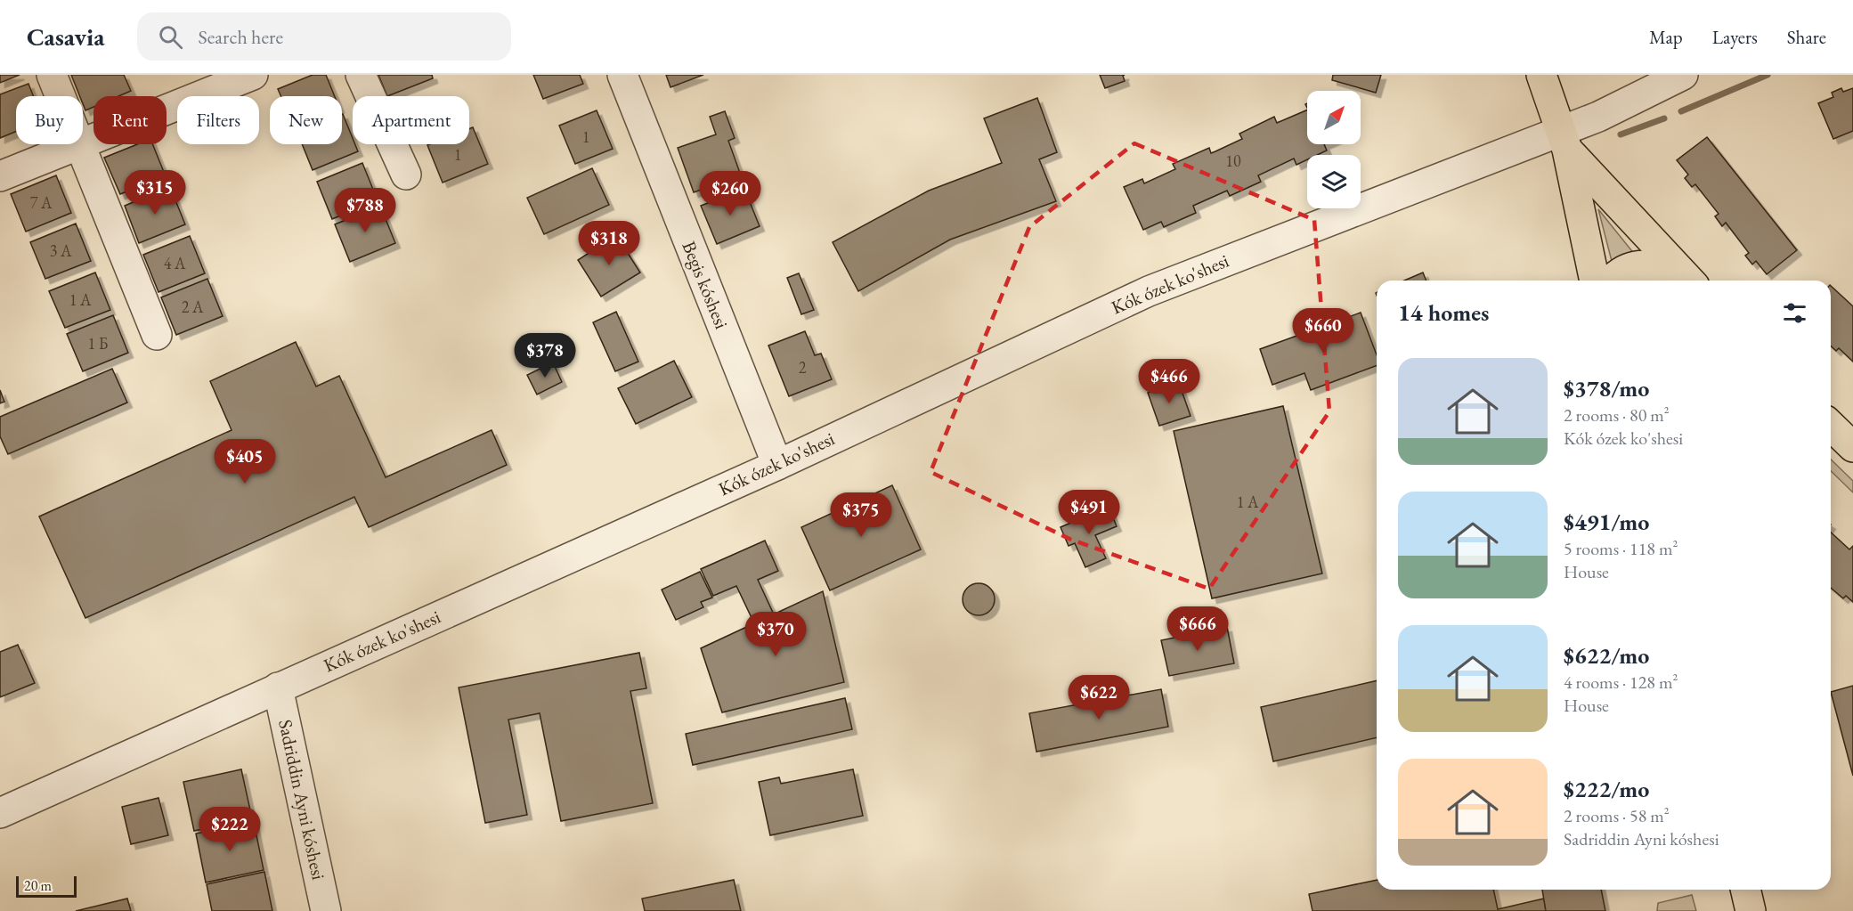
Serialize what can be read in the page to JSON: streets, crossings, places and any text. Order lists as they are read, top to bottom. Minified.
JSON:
{"streets":{"street":["Kók ózek ko'shesi","Begis kóshesi","Sadriddin Ayni kóshesi"]},"crossings":[["Kók ózek ko'shesi","Begis kóshesi"],["Kók ózek ko'shesi","Sadriddin Ayni kóshesi"]],"house_numbers":["1","1","10","7 А","3 А","4 А","1 А","2 А","1 Б","2","1 А"],"scale_bar":"20 m","north":"top right","page":{"header":"Casavia","search":"Search here","nav":["Map","Layers","Share"],"chip":["Buy","Rent","Filters","New","Apartment"],"price":["$315","$260","$788","$318","$660","$378","$466","$405","$491","$375","$666","$370","$622","$222"],"heading":"14 homes","list":[{"name":"$378/mo","note":"2 rooms · 80 m² · Kók ózek ko'shesi"},{"name":"$491/mo","note":"5 rooms · 118 m² · House"},{"name":"$622/mo","note":"4 rooms · 128 m² · House"},{"name":"$222/mo","note":"2 rooms · 58 m² · Sadriddin Ayni kóshesi"}],"scale":"20 m"}}
